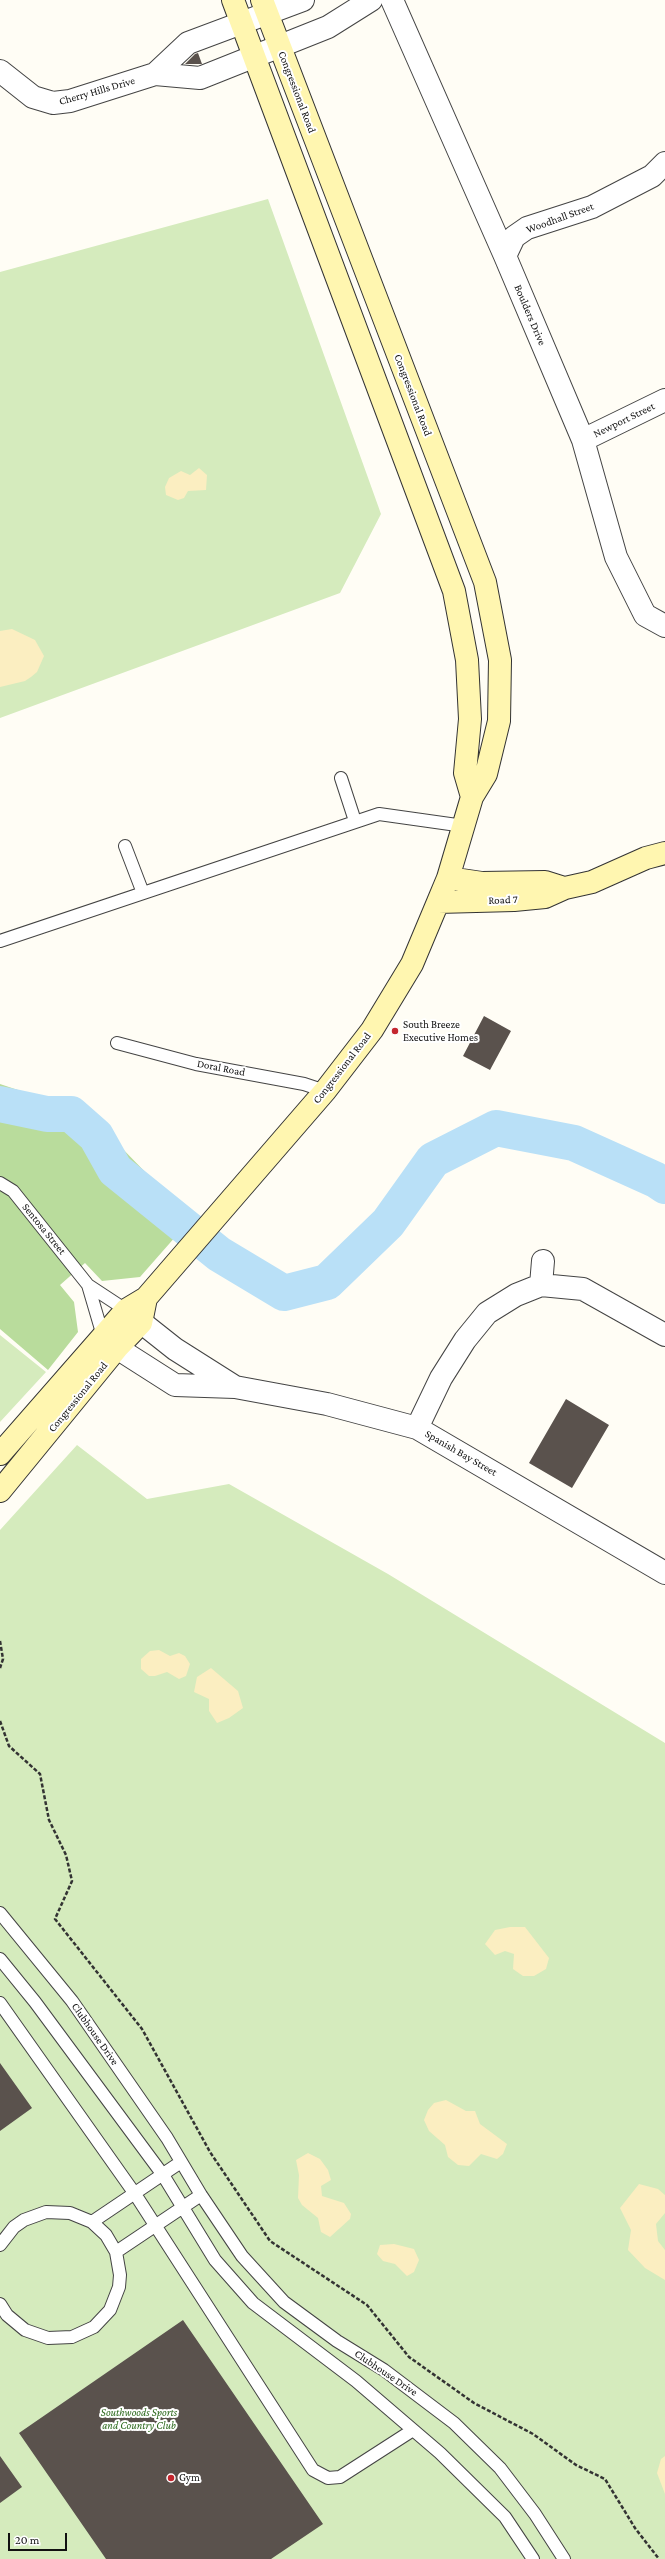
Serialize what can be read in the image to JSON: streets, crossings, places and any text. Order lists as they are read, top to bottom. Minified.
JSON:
{"streets":{"main road":["Congressional Road","Road 7"],"street":["Cherry Hills Drive","Woodhall Street","Boulders Drive","Newport Street","Spanish Bay Street"],"lane":["Doral Road","Sentosa Street","Clubhouse Drive"]},"crossings":[["Cherry Hills Drive","Congressional Road"],["Congressional Road","Road 7"],["Congressional Road","Doral Road"],["Congressional Road","Spanish Bay Street"],["Woodhall Street","Boulders Drive"],["Boulders Drive","Newport Street"]],"parks":["Southwoods Sports and Country Club"],"places":["South Breeze Executive Homes","Gym"],"scale_bar":"20 m"}
